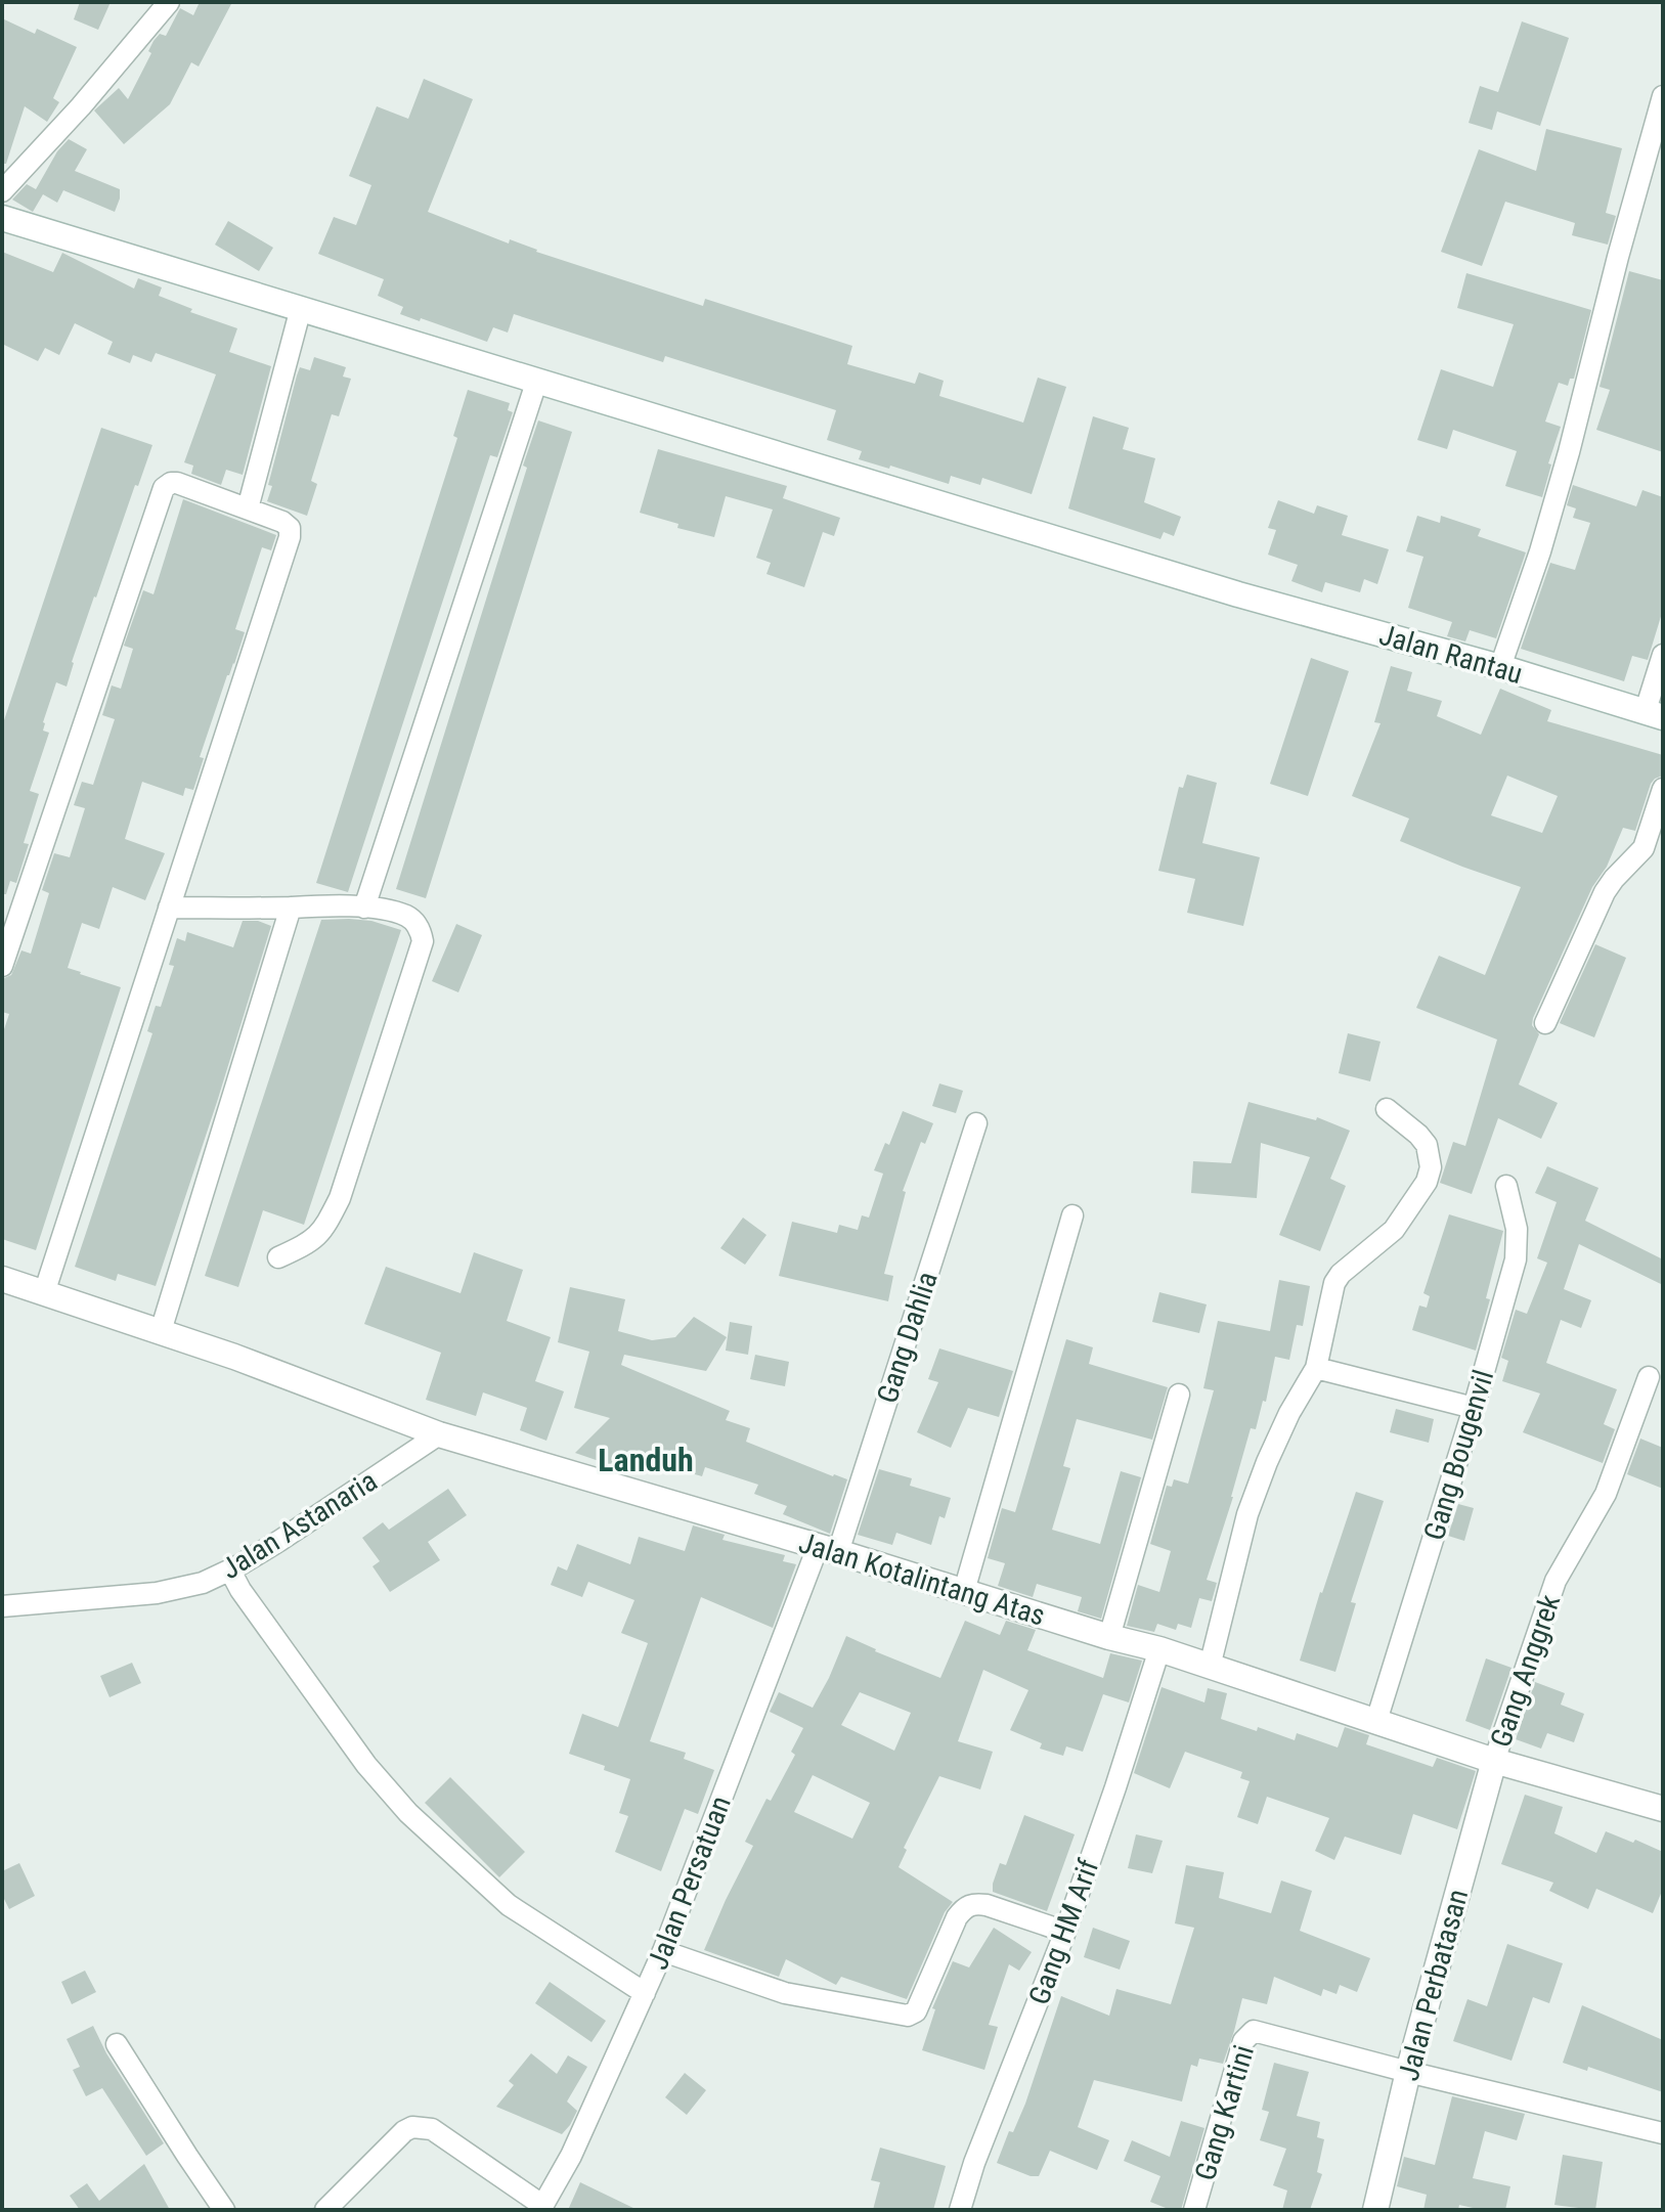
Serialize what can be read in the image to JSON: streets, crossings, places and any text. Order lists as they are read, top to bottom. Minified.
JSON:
{"streets":{"street":["Jalan Rantau","Gang Dahlia","Gang Bougenvil","Jalan Astanaria","Jalan Kotalintang Atas","Gang Anggrek","Jalan Persatuan","Gang HM Arif","Jalan Perbatasan","Gang Kartini"]},"crossings":[["Gang Dahlia","Jalan Kotalintang Atas"],["Gang Dahlia","Jalan Persatuan"],["Gang Bougenvil","Jalan Kotalintang Atas"],["Jalan Astanaria","Jalan Kotalintang Atas"],["Jalan Kotalintang Atas","Gang Anggrek"],["Jalan Kotalintang Atas","Jalan Persatuan"],["Jalan Kotalintang Atas","Gang HM Arif"],["Jalan Kotalintang Atas","Jalan Perbatasan"],["Gang Anggrek","Jalan Perbatasan"],["Jalan Perbatasan","Gang Kartini"]],"districts":["Landuh"]}
